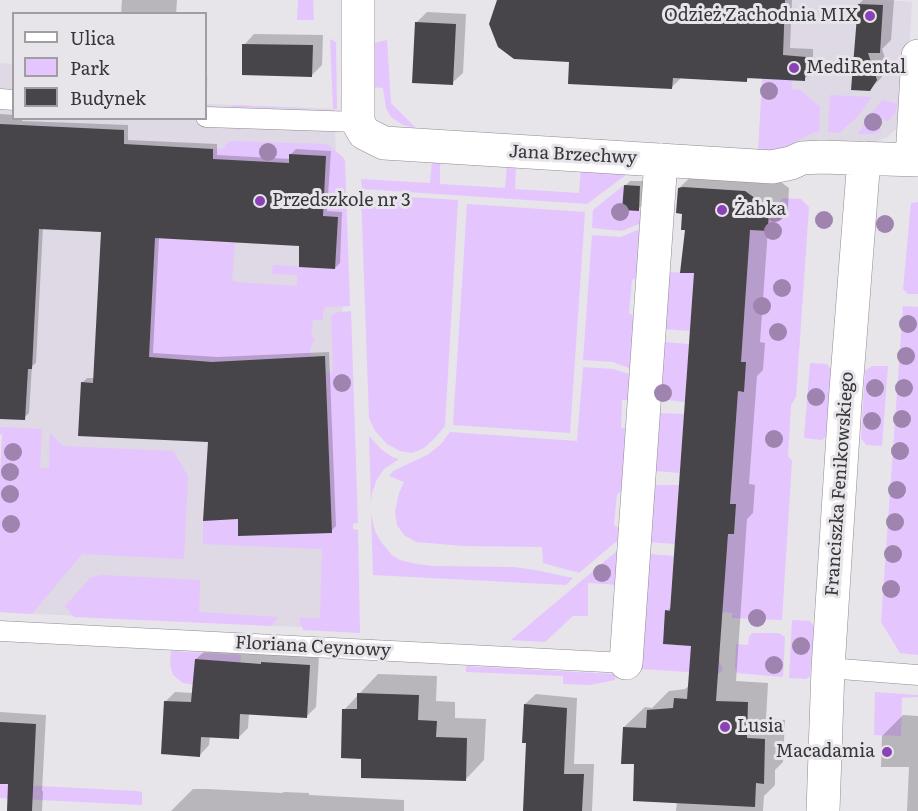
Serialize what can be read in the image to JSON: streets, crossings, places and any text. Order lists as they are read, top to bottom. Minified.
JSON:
{"streets":{"street":["Jana Brzechwy","Franciszka Fenikowskiego"],"lane":["Floriana Ceynowy"]},"crossings":[["Jana Brzechwy","Franciszka Fenikowskiego"]],"places":["Odzież Zachodnia MIX","MediRental","Przedszkole nr 3","Żabka","Lusia","Macadamia"],"legend":["Ulica","Park","Budynek"]}
